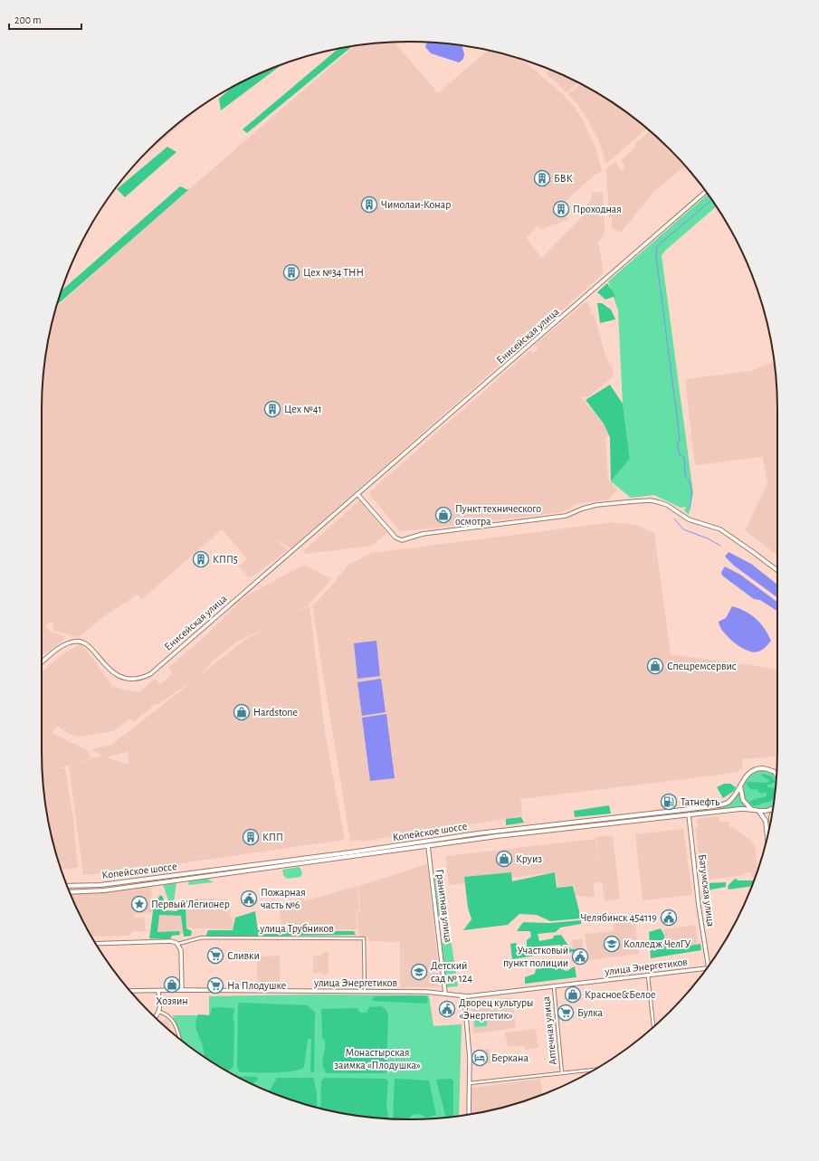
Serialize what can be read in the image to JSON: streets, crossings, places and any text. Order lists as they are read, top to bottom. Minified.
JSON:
{"streets":{"main road":["Копейское шоссе","Гранитная улица"],"street":["Енисейская улица","Батумская улица","улица Трубников","улица Энергетиков","Аптечная улица"]},"crossings":[["Копейское шоссе","Батумская улица"],["Копейское шоссе","Гранитная улица"],["Гранитная улица","улица Энергетиков"],["улица Трубников","улица Энергетиков"],["улица Энергетиков","Аптечная улица"]],"parks":["Монастырская заимка «Плодушка»"],"places":{"building":["БВК","Чимолаи-Конар","Проходная","Цех №34 ТНН","Цех №41","КПП5","КПП"],"shop":["Пункт технического осмотра","Спецремсервис","Hardstone","Круиз","Хозяин","Красное&Белое"],"fuel station":["Татнефть"],"public building":["Пожарная часть №6","Челябинск 454119","Участковый пункт полиции","Дворец культуры «Энергетик»"],"place":["Первый Легионер"],"school or university":["Колледж ЧелГУ","Детский сад № 124"],"supermarket":["Сливки","На Плодушке","Булка"],"hotel":["Беркана"]},"scale_bar":"200 m"}
